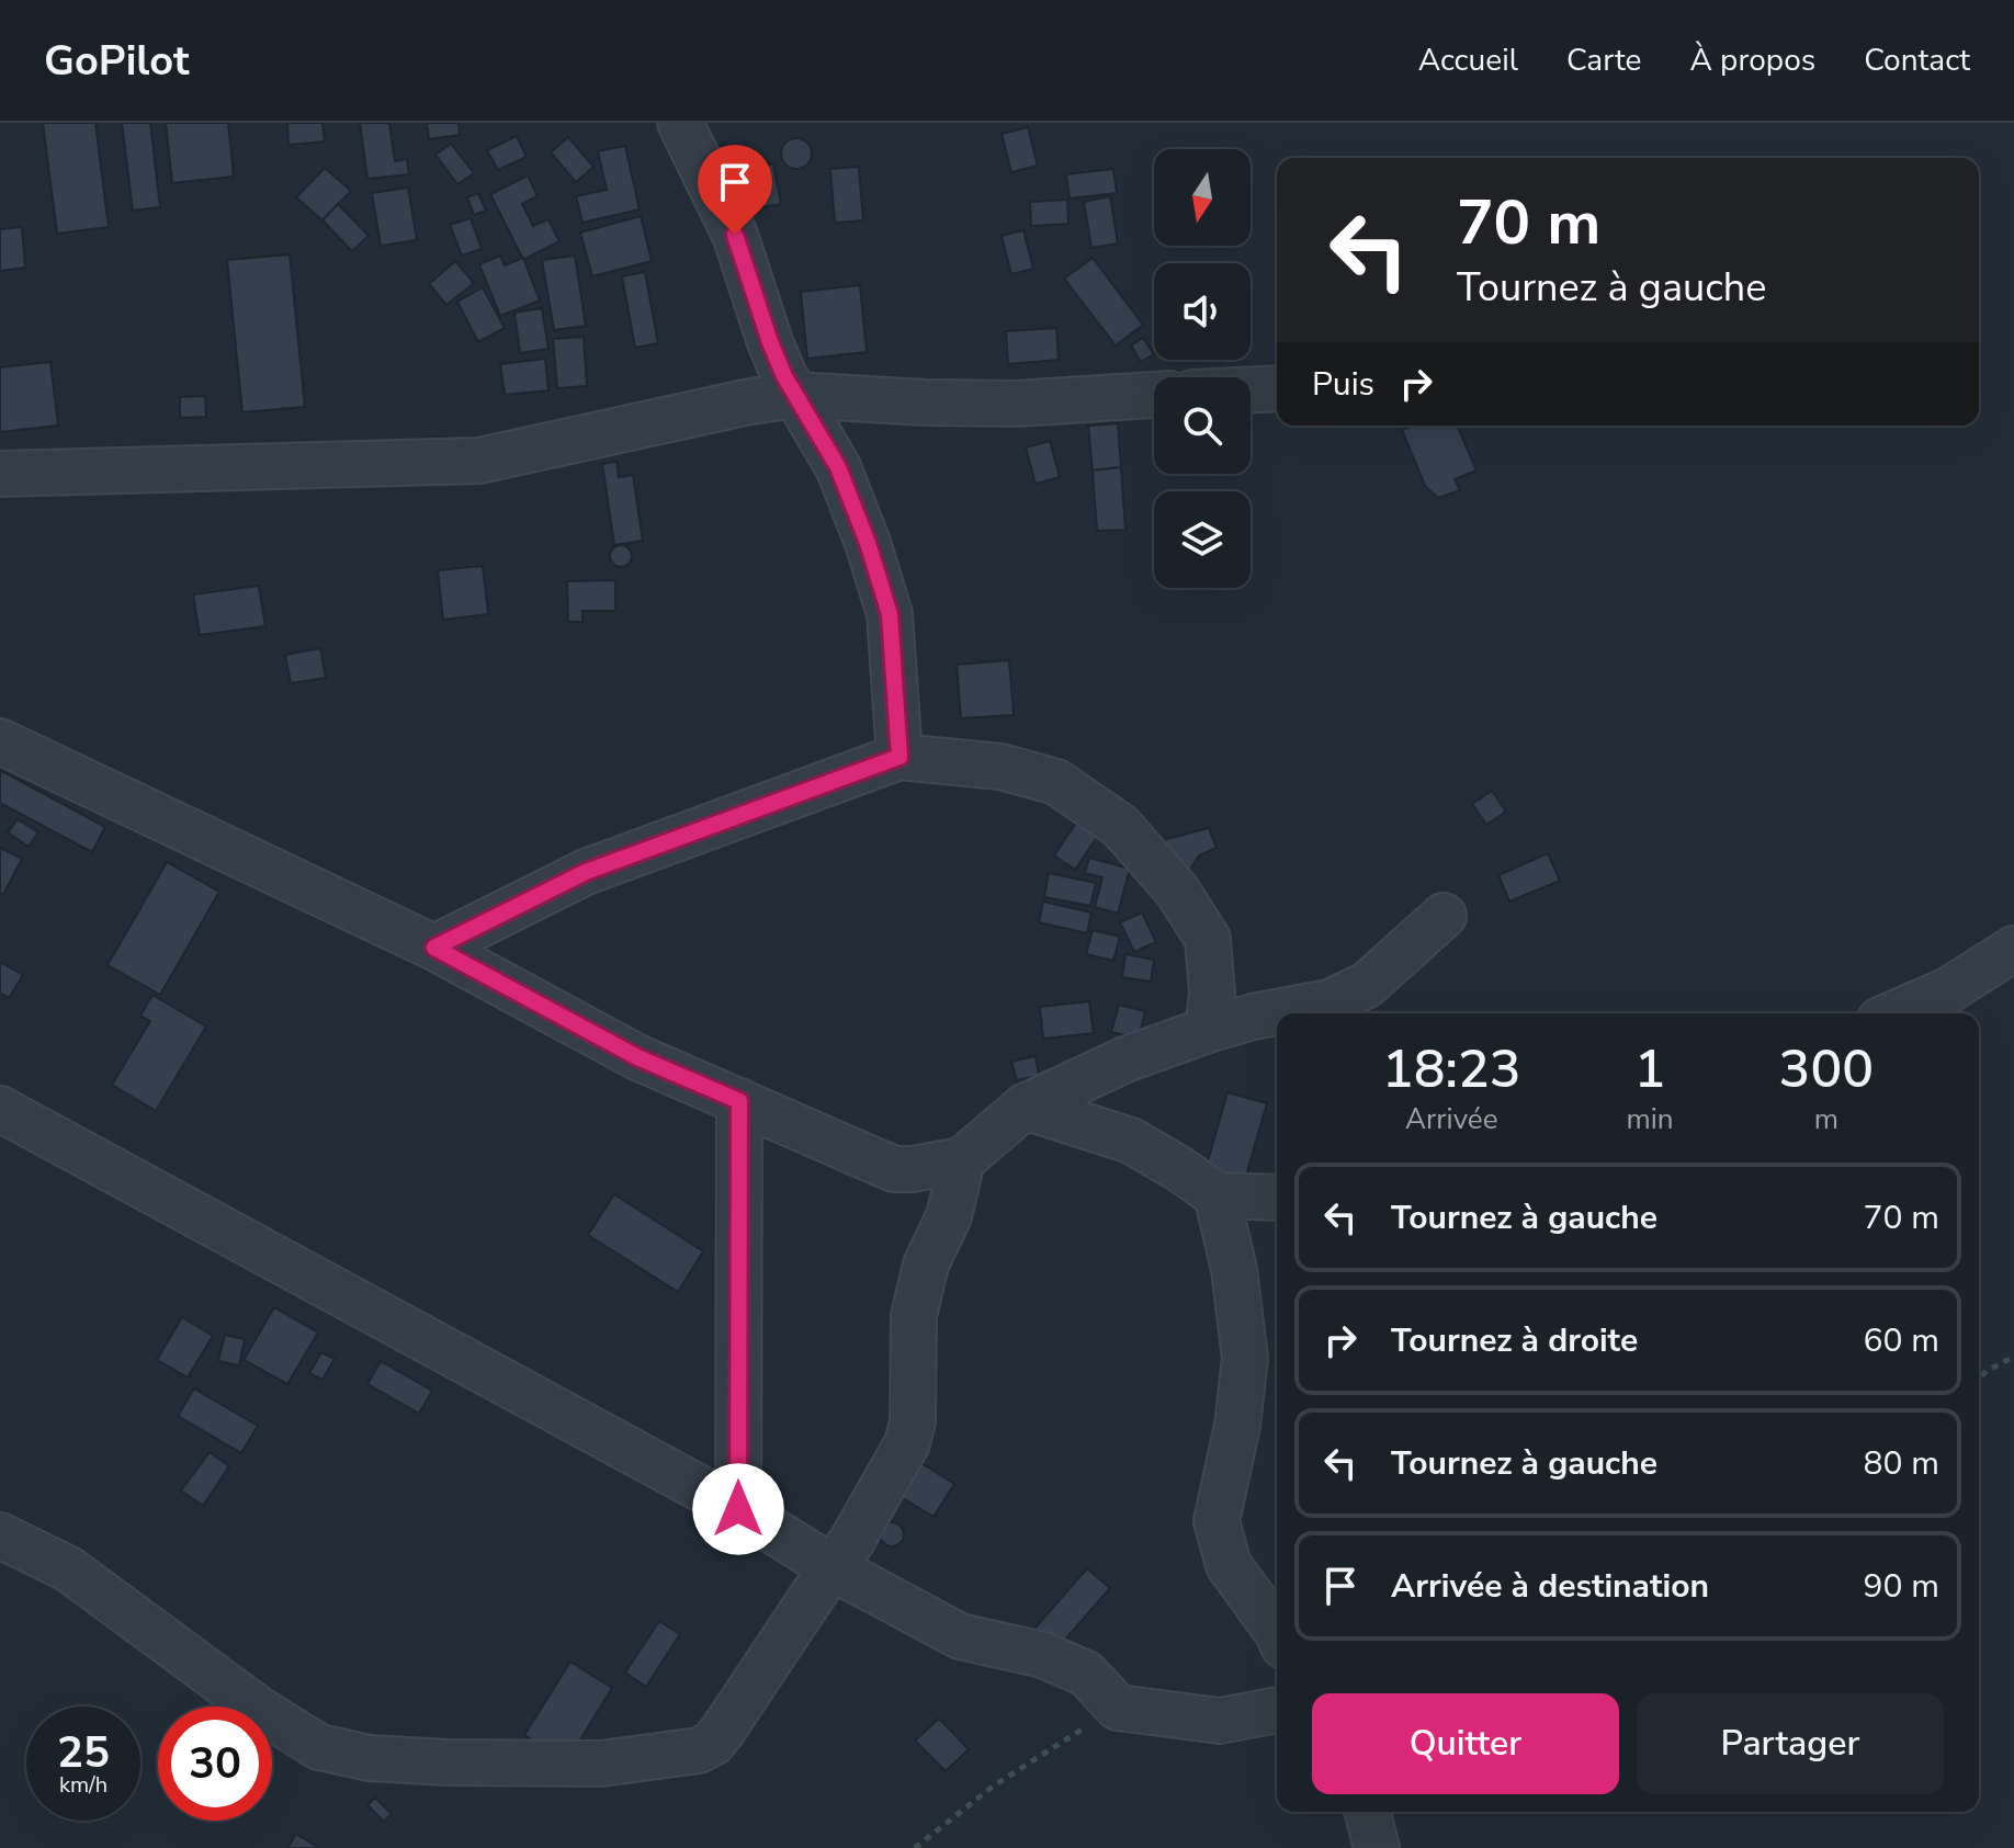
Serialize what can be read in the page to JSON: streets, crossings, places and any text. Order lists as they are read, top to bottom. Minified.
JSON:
{"north":"bottom","page":{"header":"GoPilot","nav":["Accueil","Carte","À propos","Contact"],"turn":["70 m","Tournez à gauche"],"then":"Puis","eta":["18:23","Arrivée","1","min","300","m"],"list":[{"name":"Tournez à gauche","value":"70 m"},{"name":"Tournez à droite","value":"60 m"},{"name":"Tournez à gauche","value":"80 m"},{"name":"Arrivée à destination","value":"90 m"}],"buttons":["Quitter","Partager"],"speed":"25 km/h","limit":"30"}}
